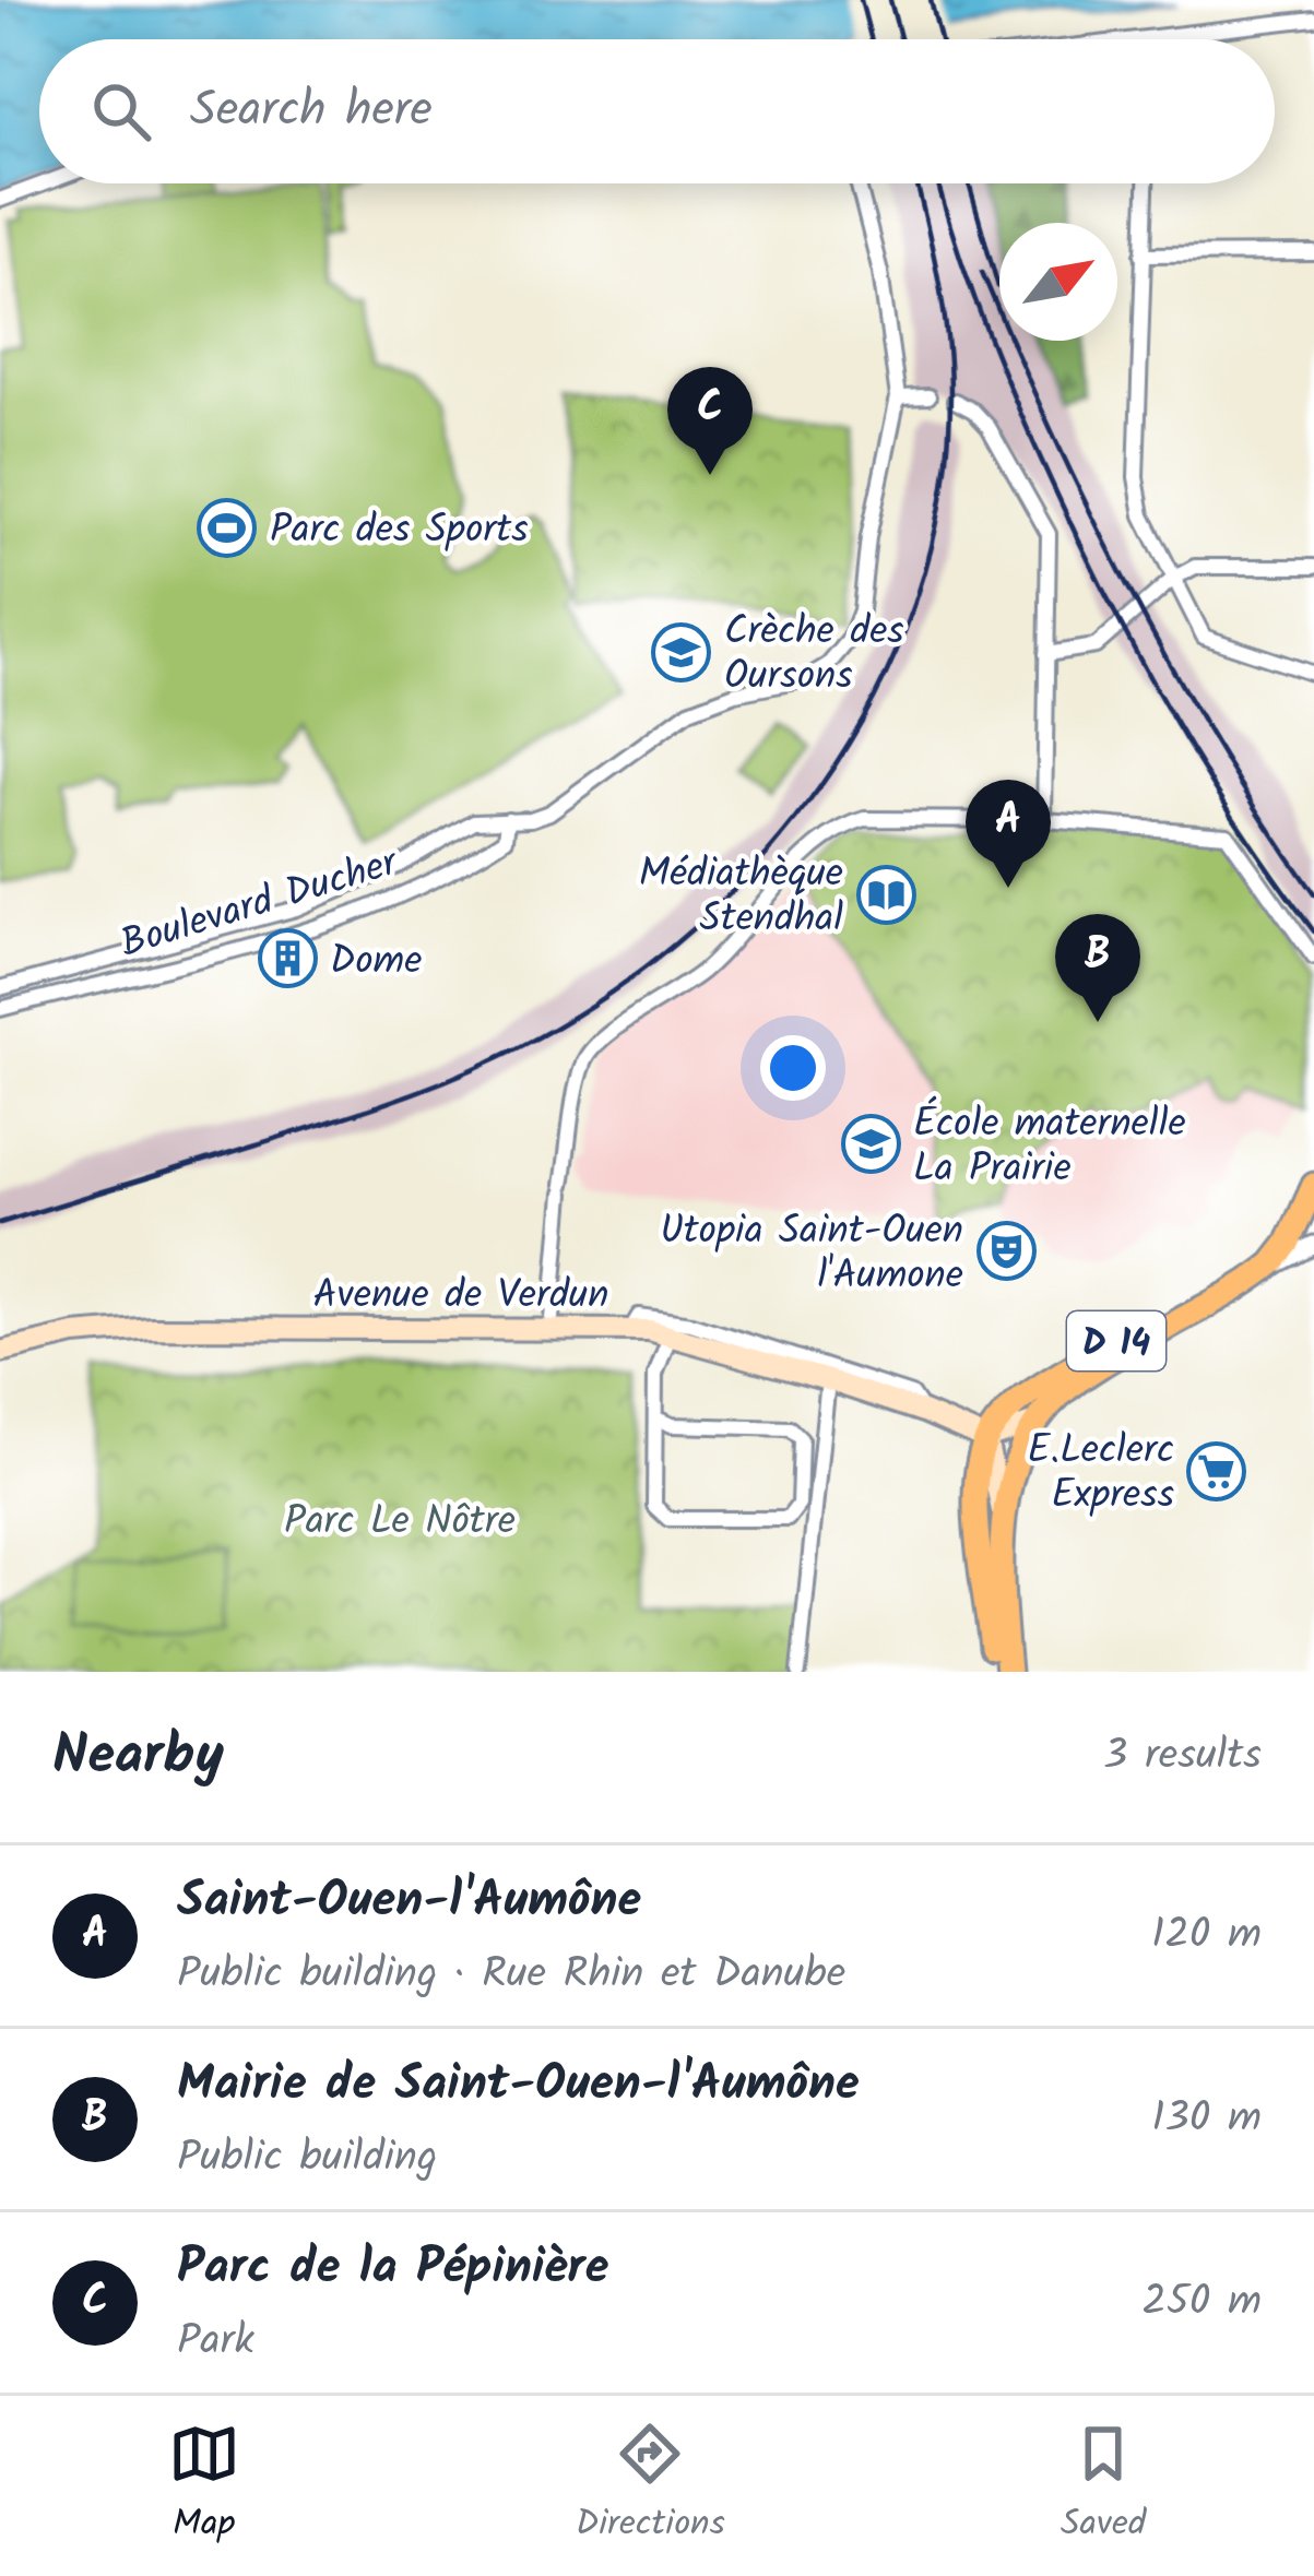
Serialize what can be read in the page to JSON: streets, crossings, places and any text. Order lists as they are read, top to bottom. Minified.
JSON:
{"streets":{"main road":["Avenue de Verdun","D 14"],"street":["Boulevard Ducher"]},"crossings":[["Avenue de Verdun","D 14"]],"parks":["Parc Le Nôtre"],"places":{"sports":["Parc des Sports"],"school or university":["Crèche des Oursons","École maternelle La Prairie"],"library":["Médiathèque Stendhal"],"building":["Dome"],"theatre":["Utopia Saint-Ouen l'Aumone"],"supermarket":["E.Leclerc Express"]},"north":"top right","page":{"search":"Search here","pins":["C","A","B"],"heading":["Nearby","3 results"],"list":[{"mark":"A","name":"Saint-Ouen-l'Aumône","note":"Public building · Rue Rhin et Danube","value":"120 m"},{"mark":"B","name":"Mairie de Saint-Ouen-l'Aumône","note":"Public building","value":"130 m"},{"mark":"C","name":"Parc de la Pépinière","note":"Park","value":"250 m"}],"nav":["Map","Directions","Saved"]}}
